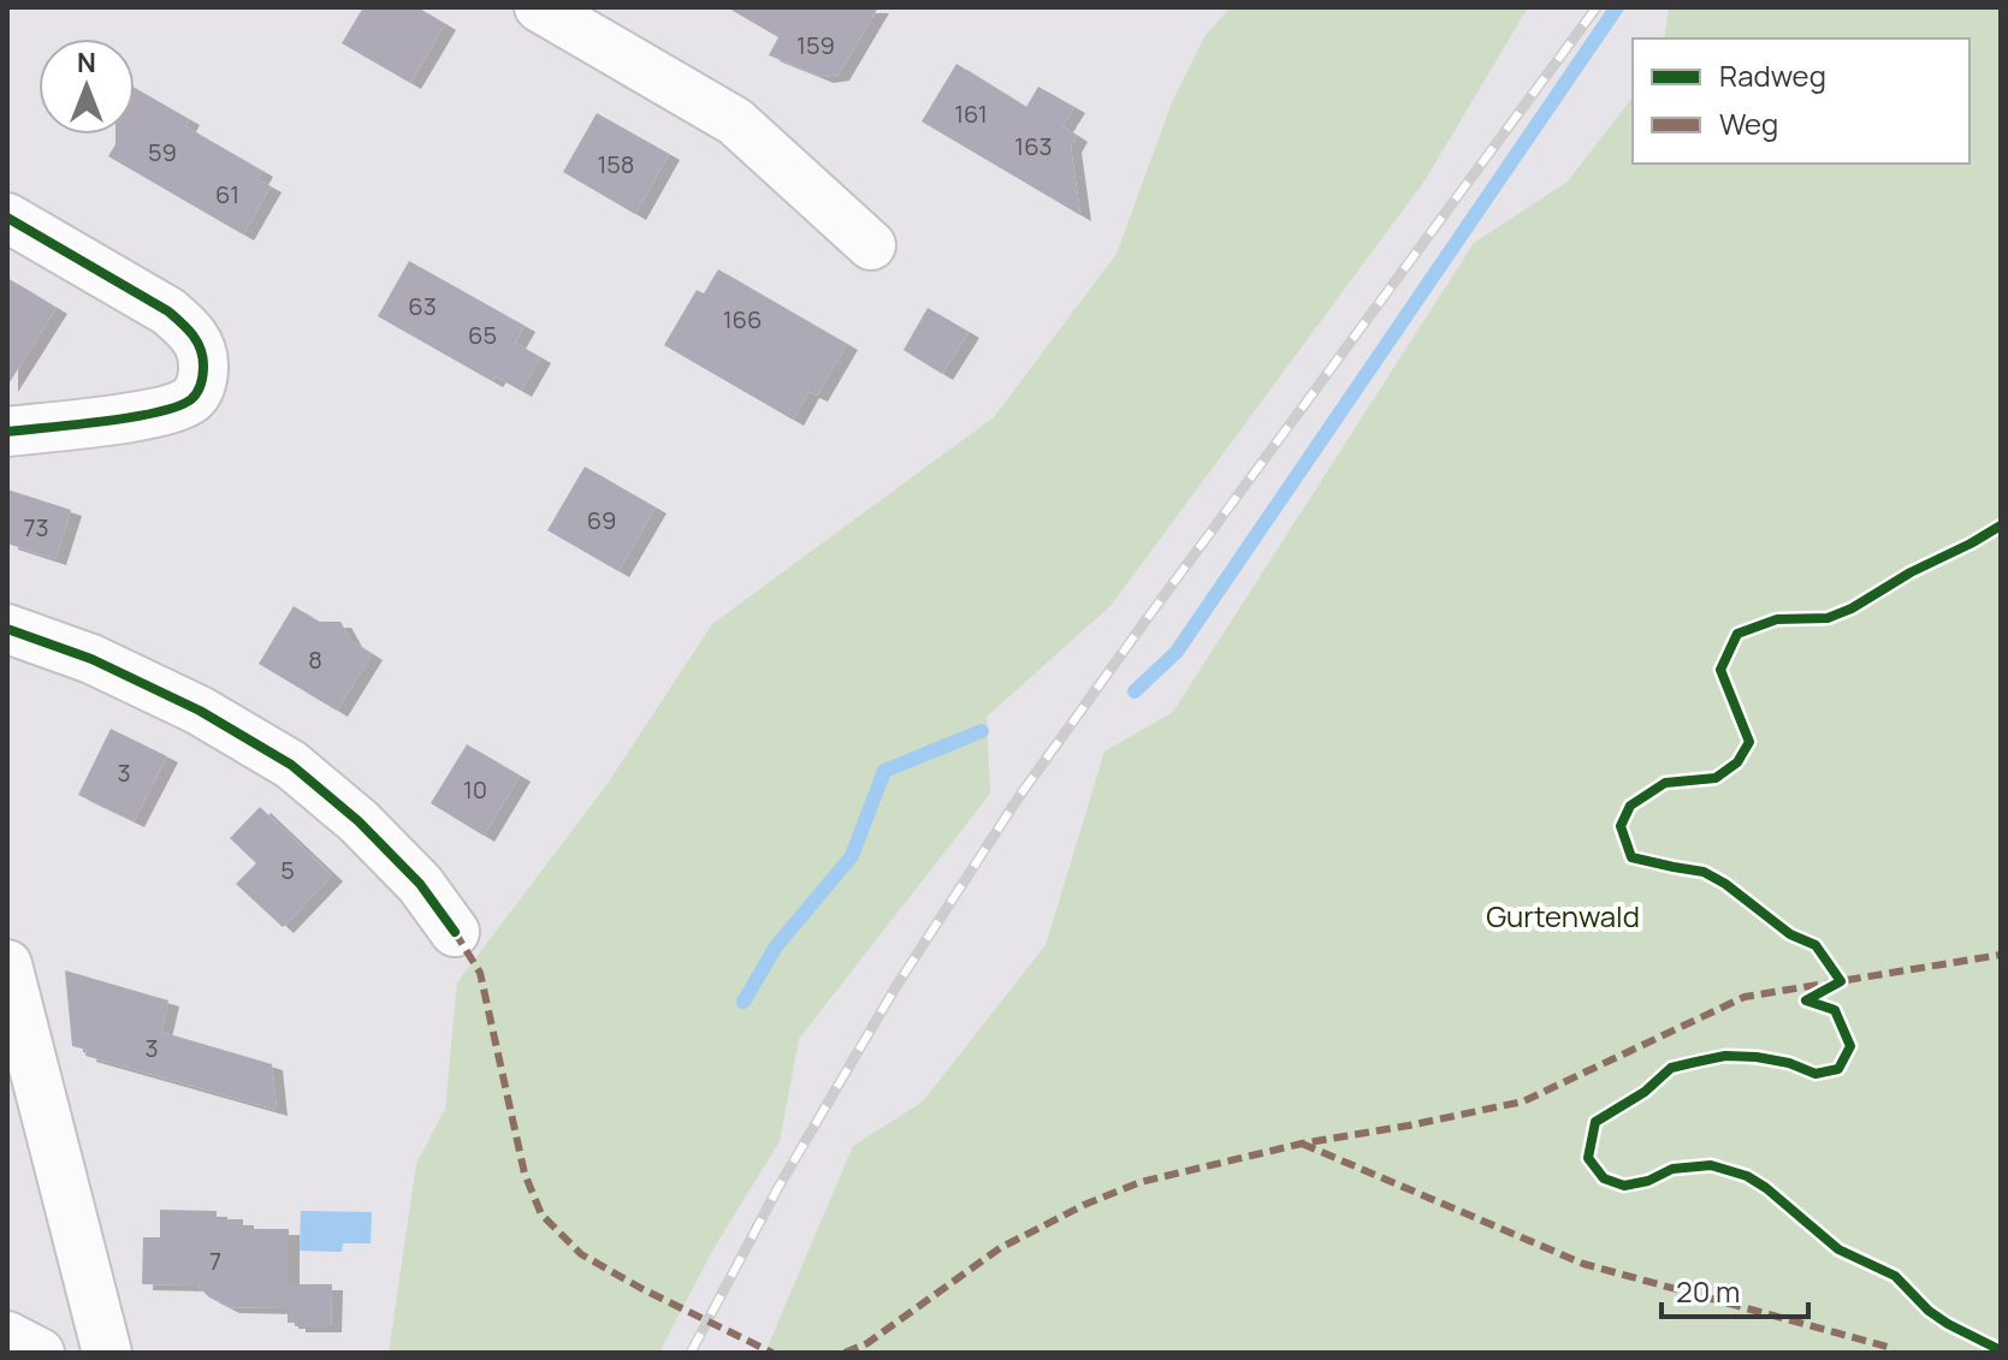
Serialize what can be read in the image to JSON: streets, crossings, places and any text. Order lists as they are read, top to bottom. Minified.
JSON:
{"parks":["Gurtenwald"],"house_numbers":["159","161","163","59","158","61","63","166","65","69","73","8","3","10","5","3","7"],"legend":["Radweg","Weg"],"scale_bar":"20 m","north":"top"}
